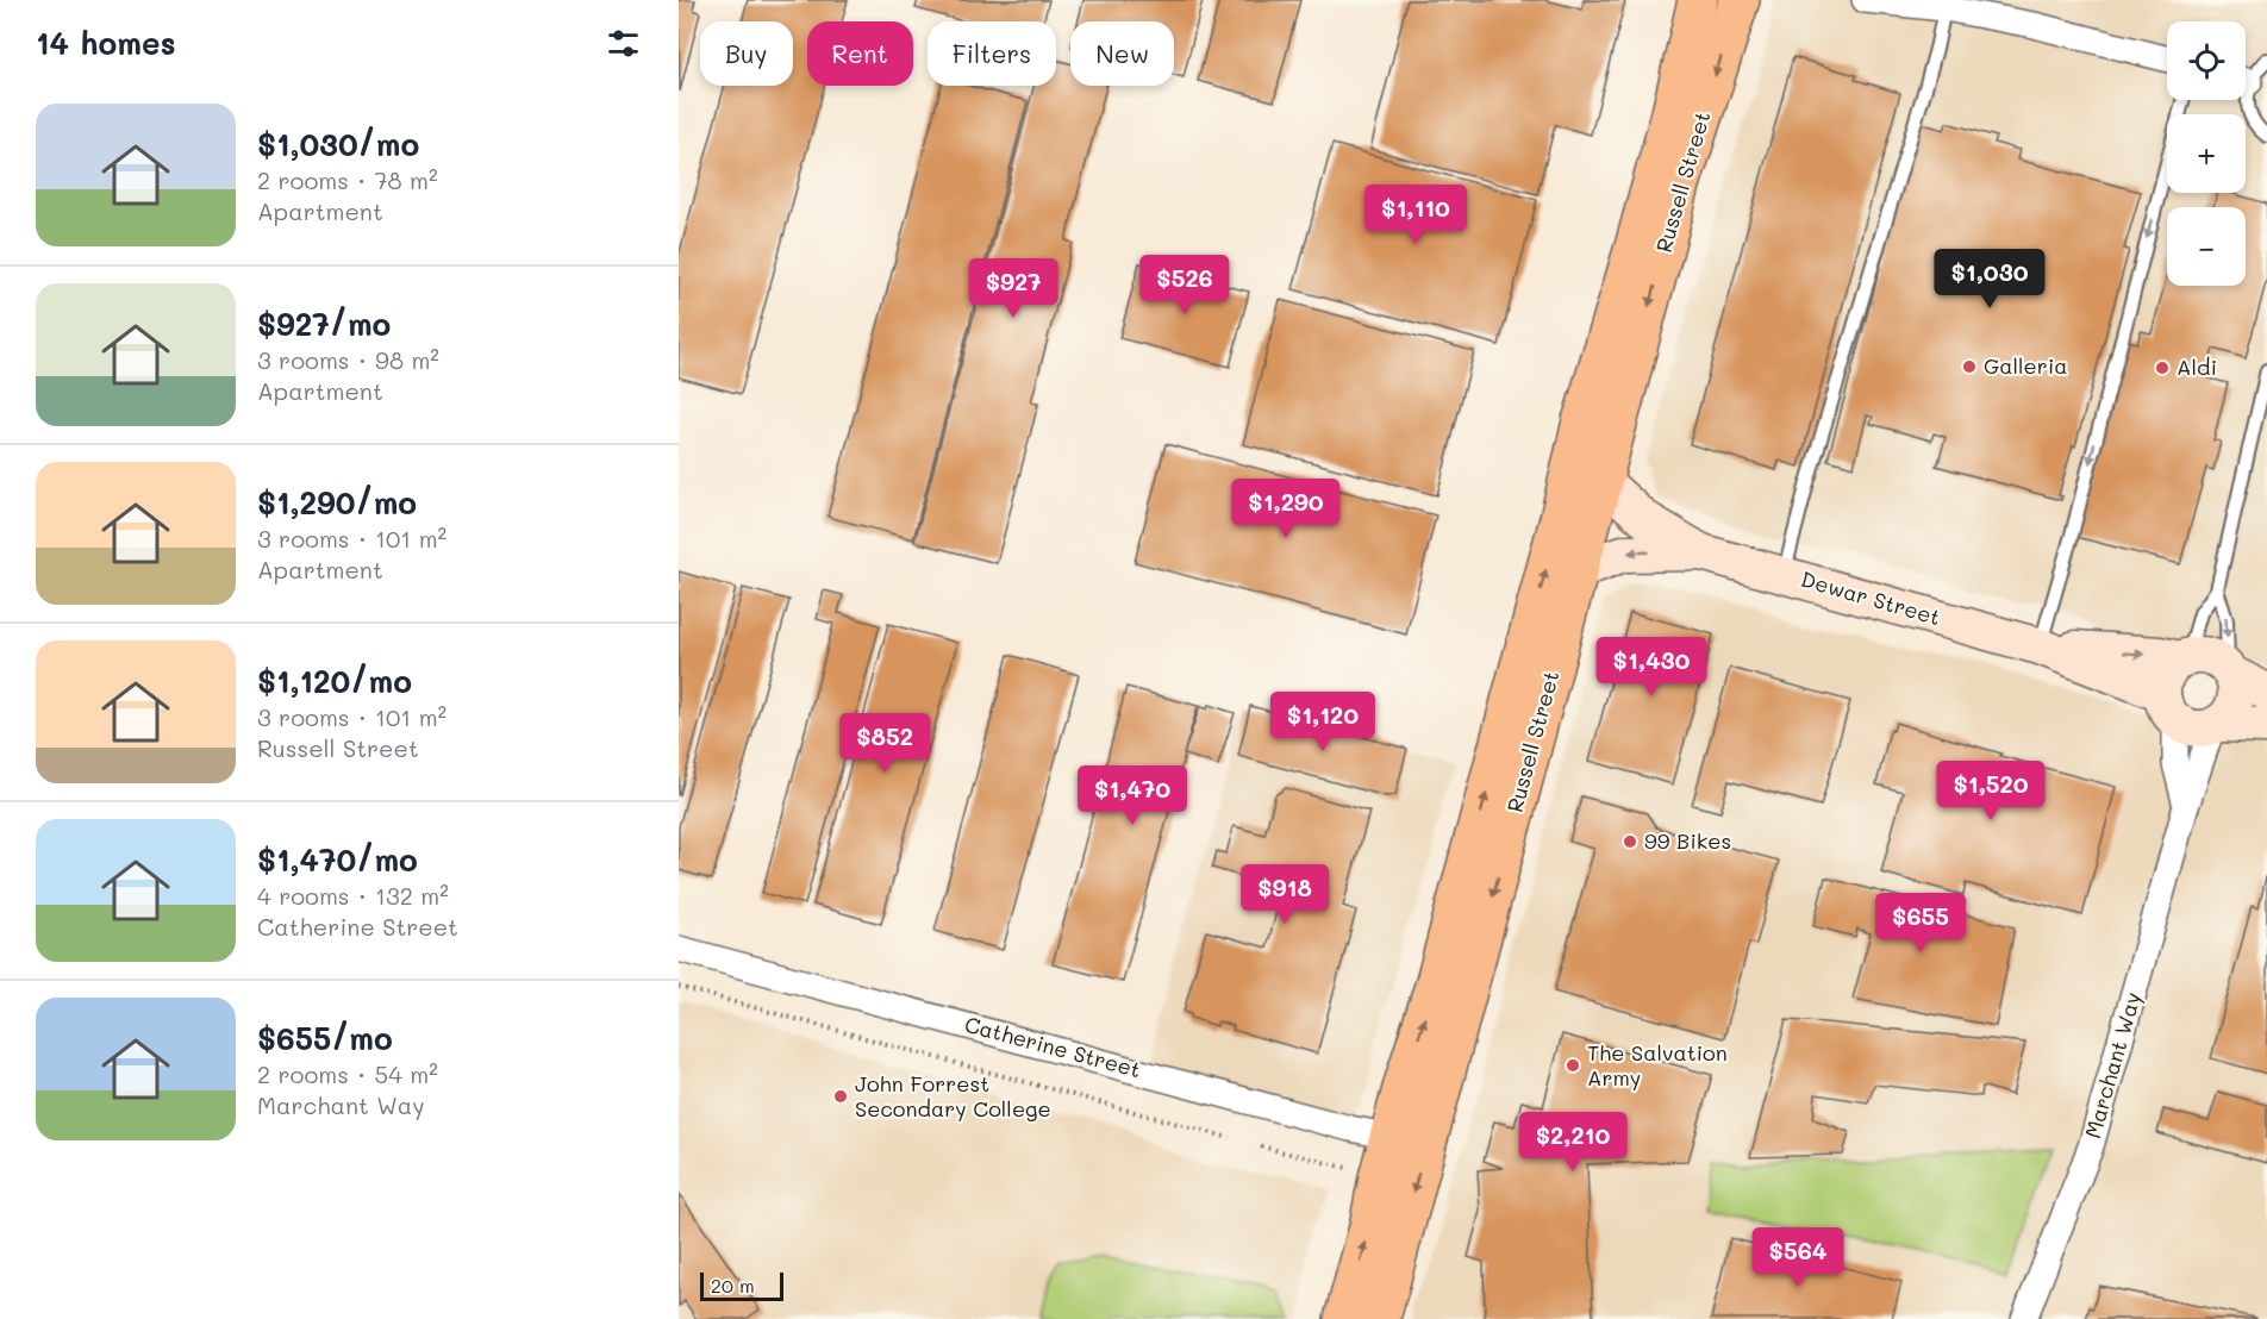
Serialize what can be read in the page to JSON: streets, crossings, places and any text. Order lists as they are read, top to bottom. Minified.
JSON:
{"streets":{"main road":["Russell Street"],"street":["Dewar Street","Catherine Street","Marchant Way"]},"crossings":[["Russell Street","Dewar Street"],["Russell Street","Catherine Street"],["Dewar Street","Marchant Way"]],"places":["Galleria","Aldi","99 Bikes","The Salvation Army","John Forrest Secondary College"],"scale_bar":"20 m","page":{"heading":"14 homes","map_buttons":["+","−"],"chip":["Buy","Rent","Filters","New"],"list":[{"name":"$1,030/mo","note":"2 rooms · 78 m² · Apartment"},{"name":"$927/mo","note":"3 rooms · 98 m² · Apartment"},{"name":"$1,290/mo","note":"3 rooms · 101 m² · Apartment"},{"name":"$1,120/mo","note":"3 rooms · 101 m² · Russell Street"},{"name":"$1,470/mo","note":"4 rooms · 132 m² · Catherine Street"},{"name":"$655/mo","note":"2 rooms · 54 m² · Marchant Way"}],"price":["$1,110","$1,030","$526","$927","$1,290","$1,430","$1,120","$852","$1,520","$1,470","$918","$655","$2,210","$564"],"scale":"20 m"}}
